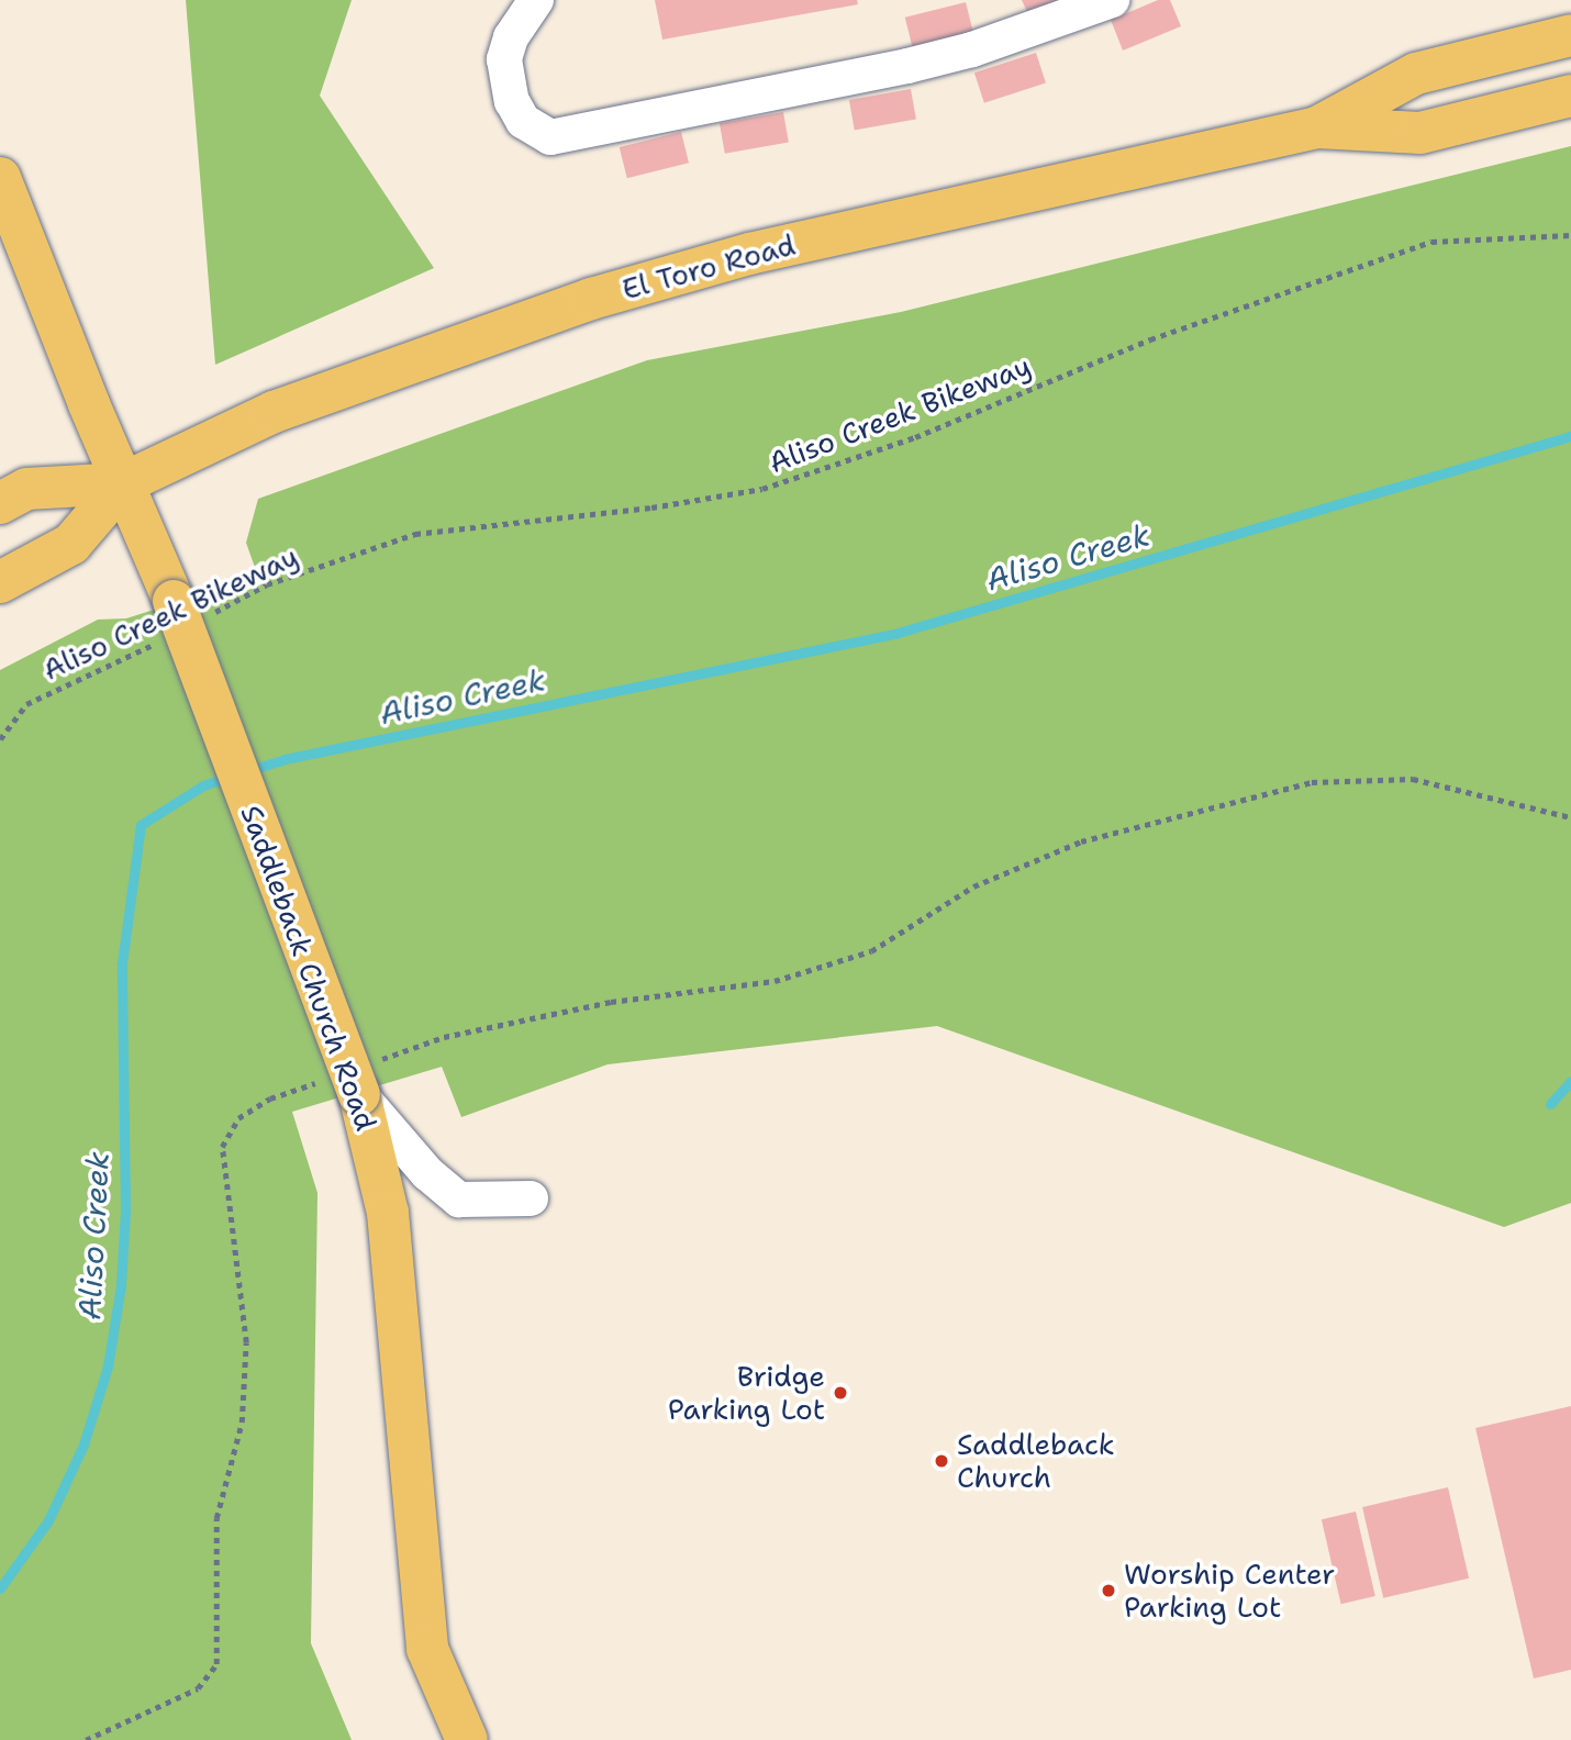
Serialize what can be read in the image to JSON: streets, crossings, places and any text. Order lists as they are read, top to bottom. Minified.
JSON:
{"streets":{"main road":["El Toro Road","Saddleback Church Road"],"path":["Aliso Creek Bikeway"]},"crossings":[["El Toro Road","Saddleback Church Road"],["Aliso Creek Bikeway","Saddleback Church Road"]],"water":["Aliso Creek"],"places":["Bridge Parking Lot","Saddleback Church","Worship Center Parking Lot"]}
